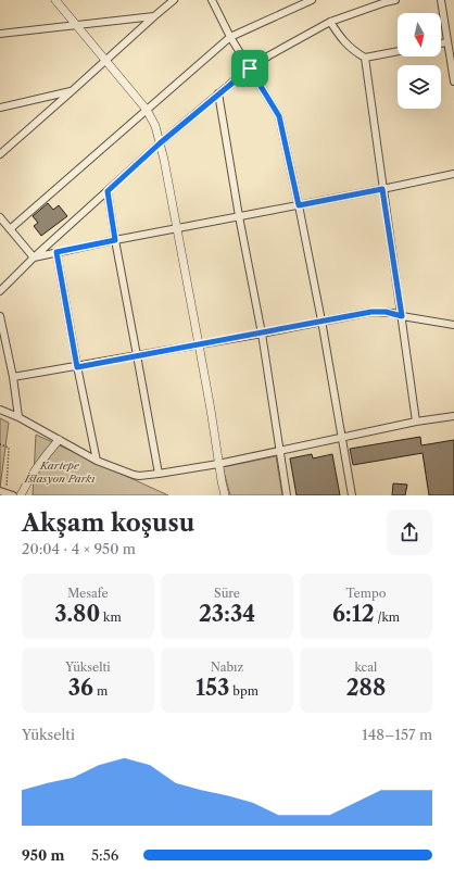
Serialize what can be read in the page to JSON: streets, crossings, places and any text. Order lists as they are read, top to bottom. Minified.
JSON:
{"parks":["Kartepe İstasyon Parkı"],"north":"bottom","page":{"heading":["Akşam koşusu","20:04 · 4 × 950 m"],"stats":[["Mesafe","3.80 km"],["Süre","23:34"],["Tempo","6:12 /km"],["Yükselti","36 m"],["Nabız","153 bpm"],["kcal","288"]],"chart":["Yükselti","148–157 m"],"list":[{"name":"950 m","note":"5:56"}]}}
